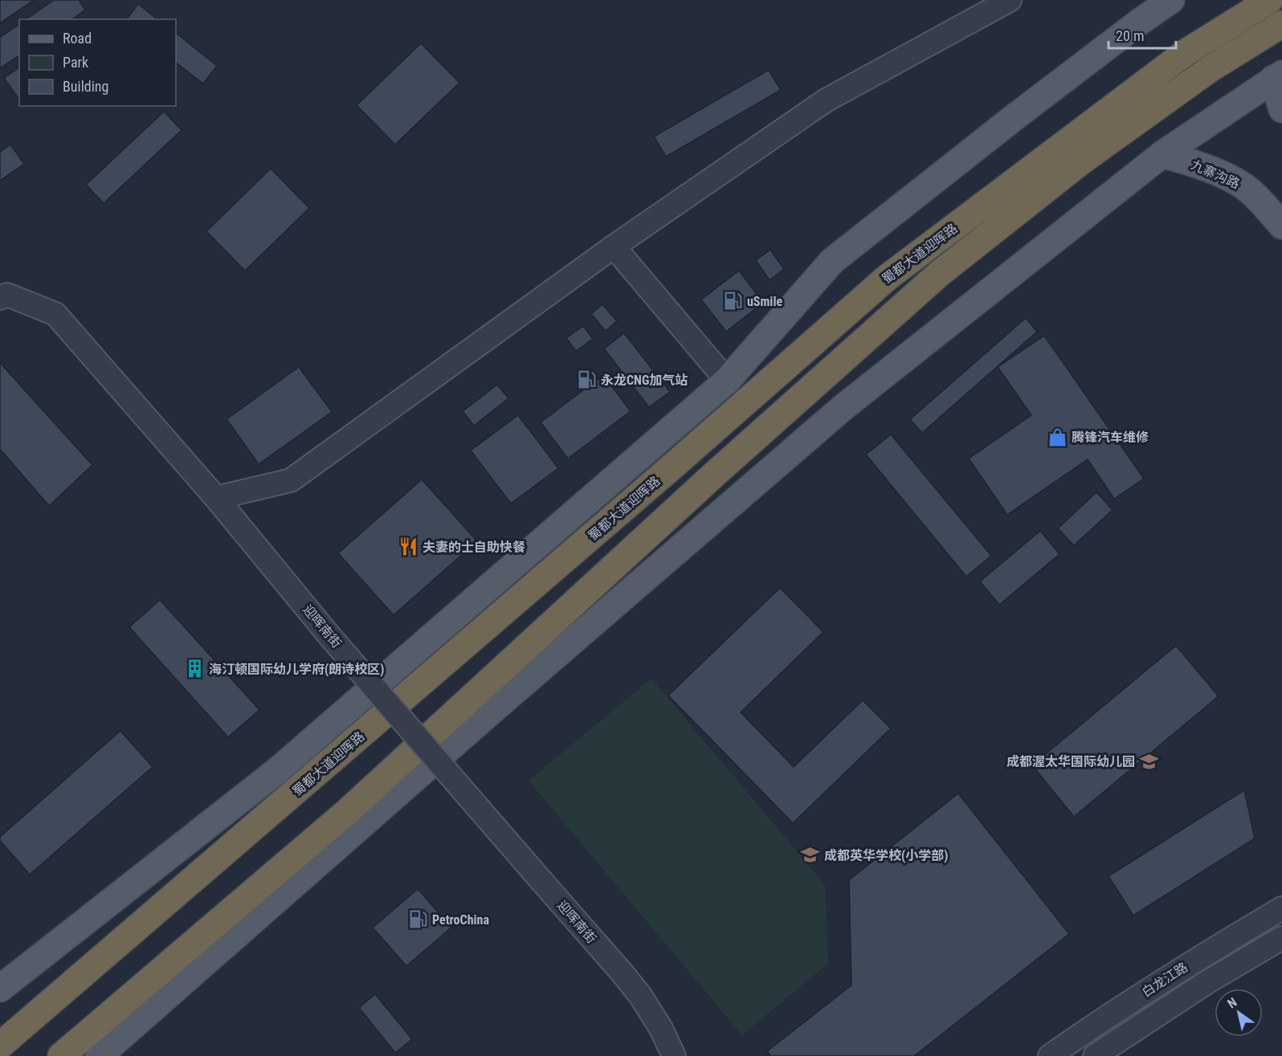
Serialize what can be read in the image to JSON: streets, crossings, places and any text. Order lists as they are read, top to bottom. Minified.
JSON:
{"streets":{"highway":["蜀都大道迎晖路"],"main road":["九寨沟路"],"street":["迎晖南街","白龙江路"]},"places":{"fuel station":["uSmile","永龙CNG加气站","PetroChina"],"shop":["腾锋汽车维修"],"restaurant":["夫妻的士自助快餐"],"building":["海汀顿国际幼儿学府(朗诗校区)"],"school or university":["成都渥太华国际幼儿园","成都英华学校(小学部)"]},"legend":["Road","Park","Building"],"scale_bar":"20 m","north":"top left"}
